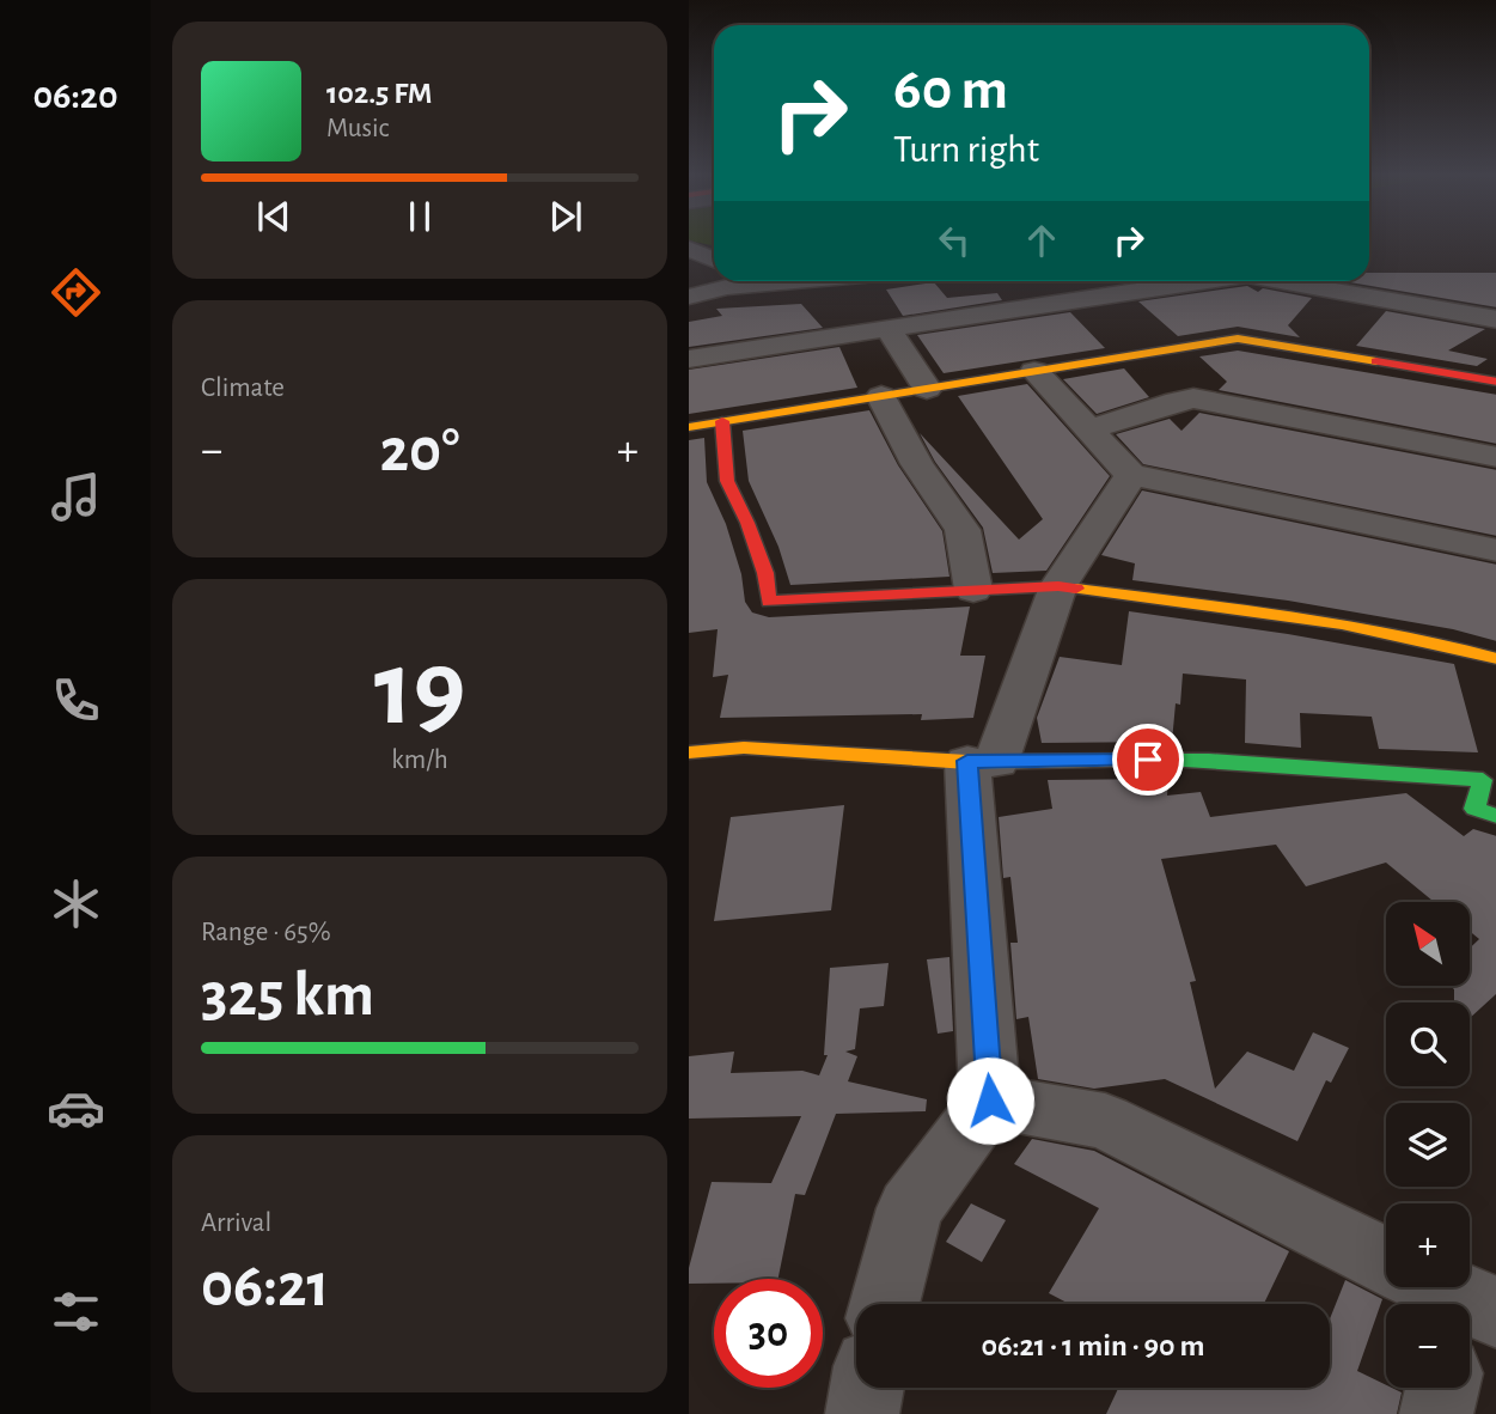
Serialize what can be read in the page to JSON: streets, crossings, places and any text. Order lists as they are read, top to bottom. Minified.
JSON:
{"north":"top left","page":{"tabs":"06:20","turn":["60 m","Turn right"],"song":["102.5 FM","Music"],"tile":["Climate",["19","km/h"],["Range · 65%","325 km"],["Arrival","06:21"]],"heat":["−","20°","+"],"map_buttons":["+","−"],"limit":"30","trip":"06:21 · 1 min · 90 m"}}
